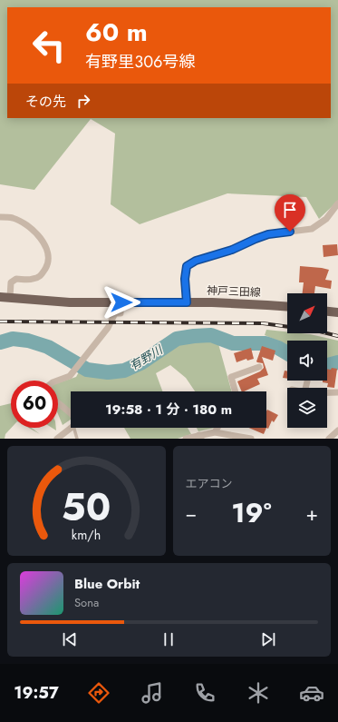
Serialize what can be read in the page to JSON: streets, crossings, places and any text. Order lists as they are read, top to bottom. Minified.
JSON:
{"streets":{"main road":["神戸三田線"]},"water":["有野川"],"north":"top right","page":{"turn":["60 m","有野里３０６号線"],"then":"その先","limit":"60","trip":"19:58 · 1 分 · 180 m","tile":"エアコン","heat":["−","19°","+"],"song":["Blue Orbit","Sona"],"tabs":"19:57","gauge":["50","km/h"]}}
